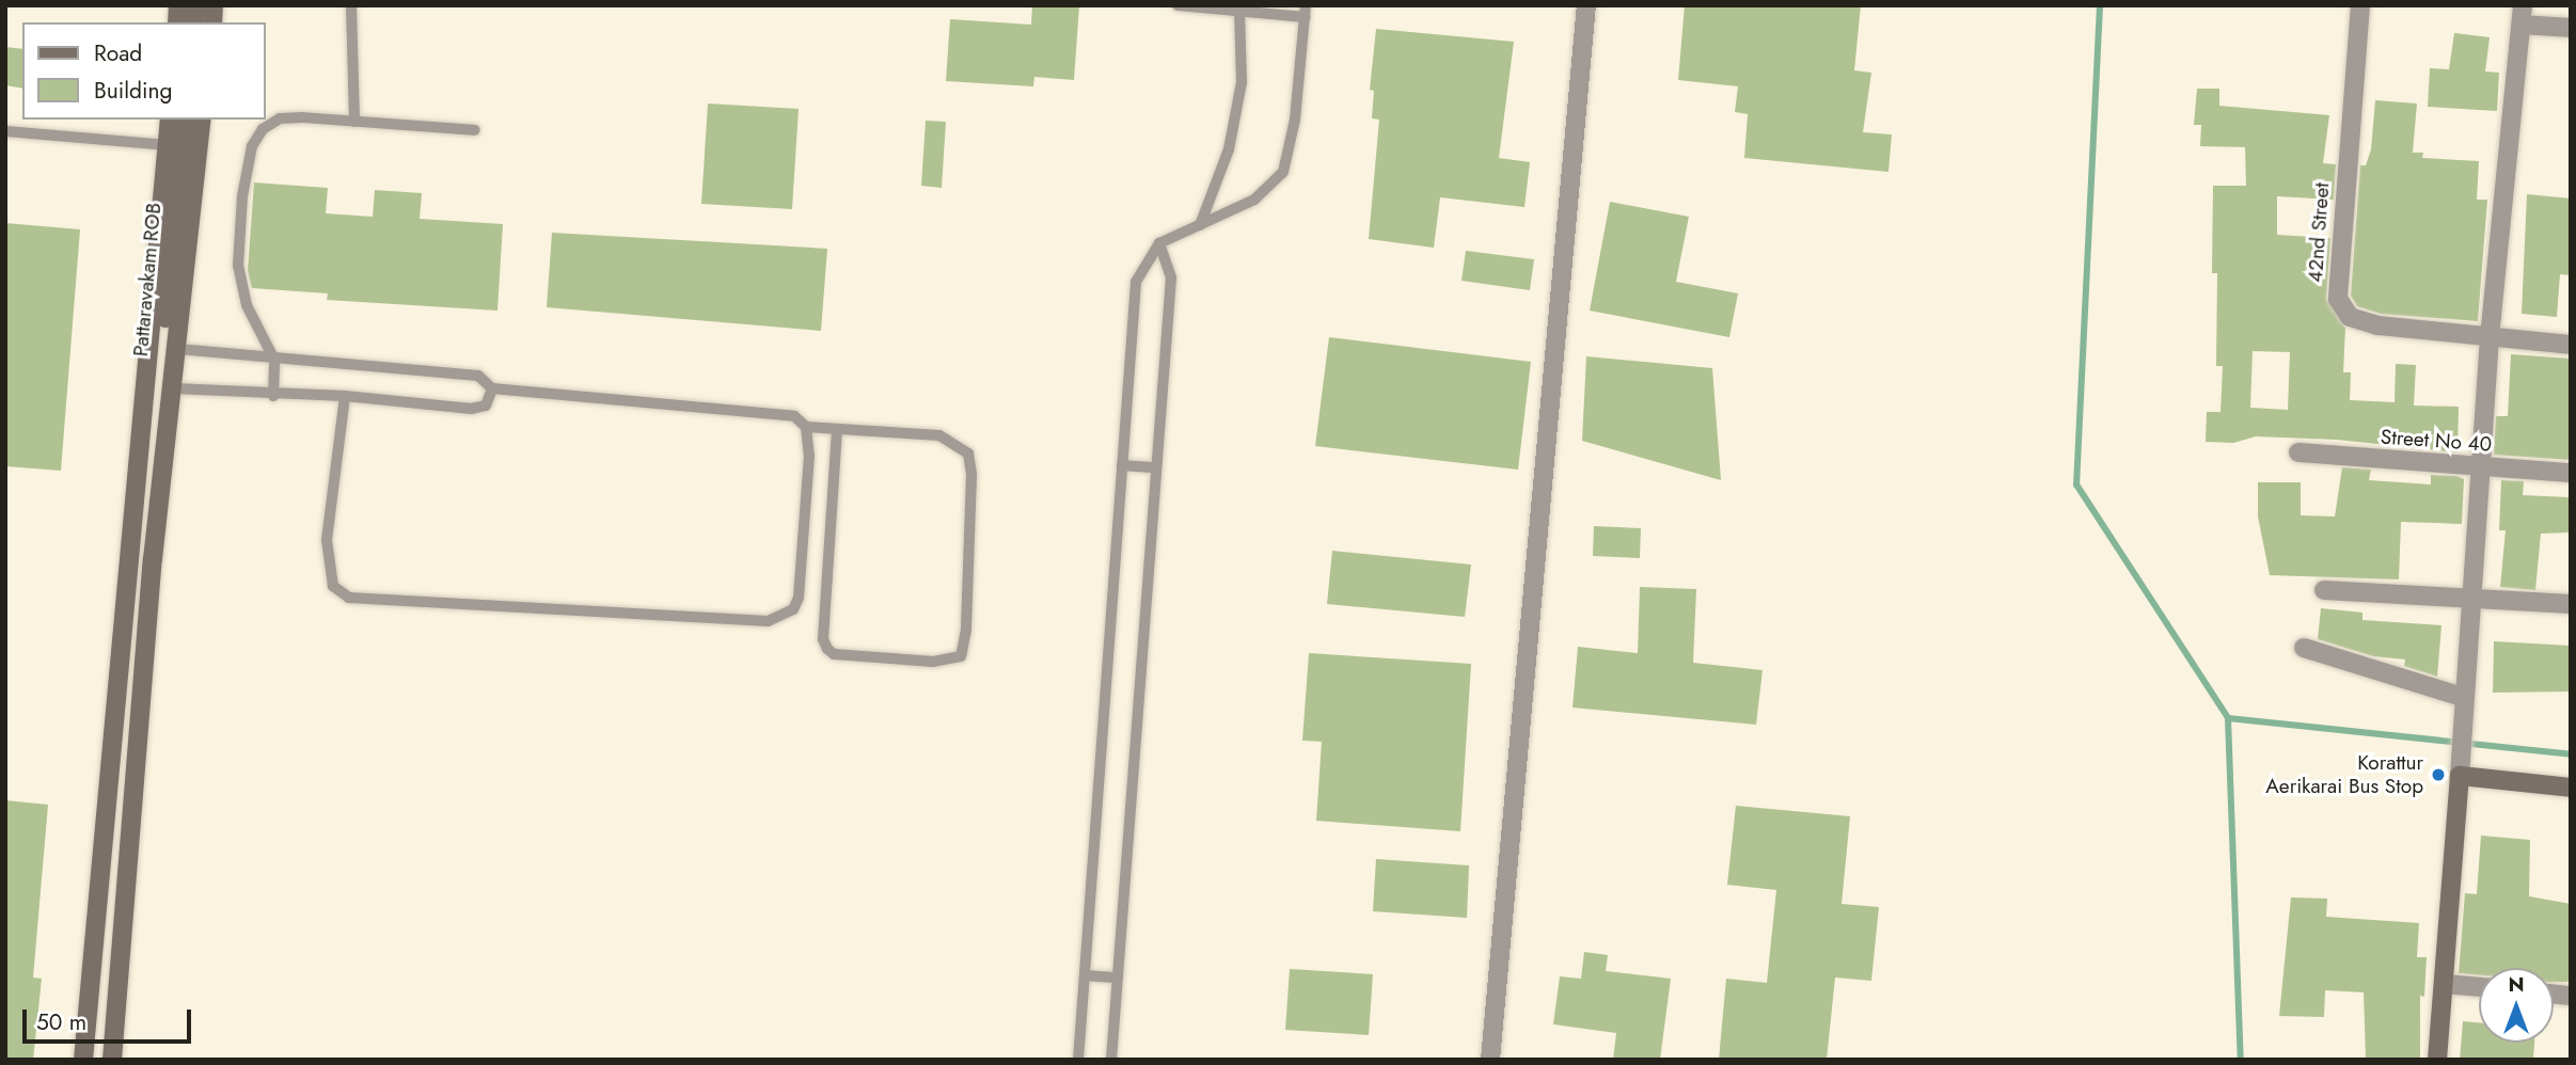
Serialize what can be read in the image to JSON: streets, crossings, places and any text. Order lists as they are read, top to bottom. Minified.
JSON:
{"streets":{"main road":["Pattaravakam ROB"],"street":["42nd Street","Street No 40"]},"places":["Korattur Aerikarai Bus Stop"],"legend":["Road","Building"],"scale_bar":"50 m","north":"top"}
